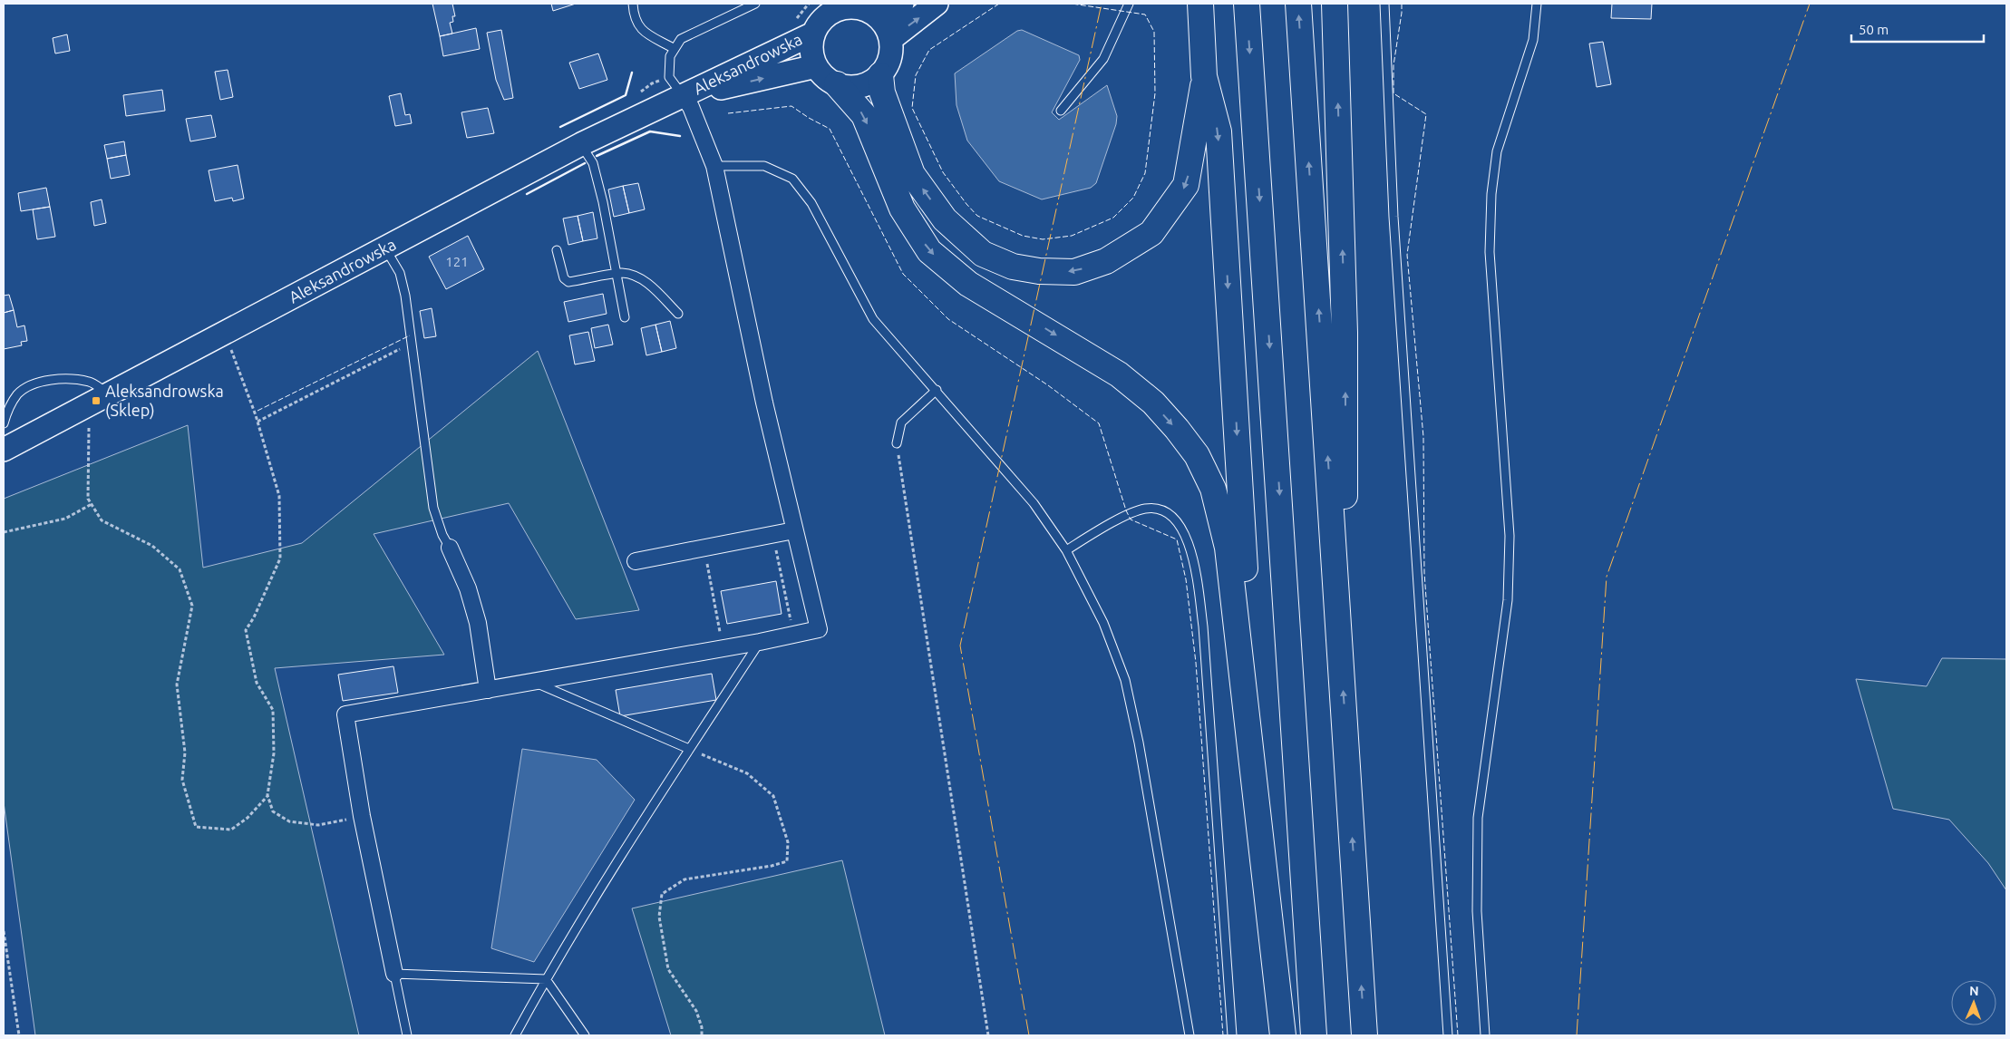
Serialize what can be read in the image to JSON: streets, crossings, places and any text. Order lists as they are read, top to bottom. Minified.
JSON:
{"streets":{"main road":["Aleksandrowska"]},"places":{"transit":["Aleksandrowska (Sklep)"]},"house_numbers":["121"],"scale_bar":"50 m","north":"top"}
